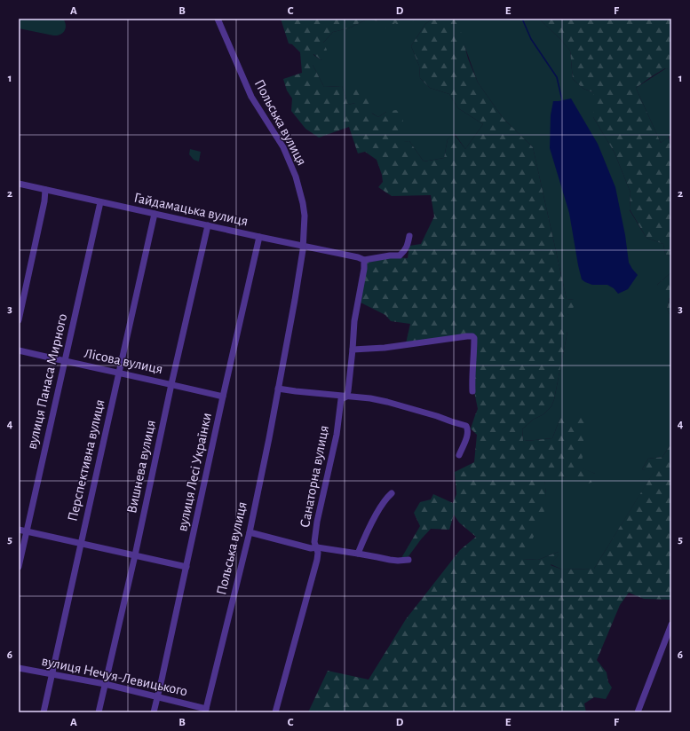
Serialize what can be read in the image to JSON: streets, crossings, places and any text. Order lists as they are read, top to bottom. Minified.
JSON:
{"streets":{"street":["Польська вулиця","Гайдамацька вулиця","Лісова вулиця","вулиця Панаса Мирного","Перспективна вулиця","Вишнева вулиця","вулиця Лесі Українки","Санаторна вулиця","вулиця Нечуя-Левицького"]},"crossings":[["Польська вулиця","Гайдамацька вулиця"],["Польська вулиця","вулиця Нечуя-Левицького"],["Гайдамацька вулиця","вулиця Панаса Мирного"],["Гайдамацька вулиця","Перспективна вулиця"],["Гайдамацька вулиця","Вишнева вулиця"],["Гайдамацька вулиця","вулиця Лесі Українки"],["Гайдамацька вулиця","Санаторна вулиця"],["Лісова вулиця","вулиця Панаса Мирного"],["Лісова вулиця","Перспективна вулиця"],["Лісова вулиця","Вишнева вулиця"],["Лісова вулиця","вулиця Лесі Українки"],["Перспективна вулиця","вулиця Нечуя-Левицького"],["Вишнева вулиця","вулиця Нечуя-Левицького"],["вулиця Лесі Українки","вулиця Нечуя-Левицького"]],"grid":{"columns":["A","B","C","D","E","F"],"rows":["1","2","3","4","5","6"]}}
